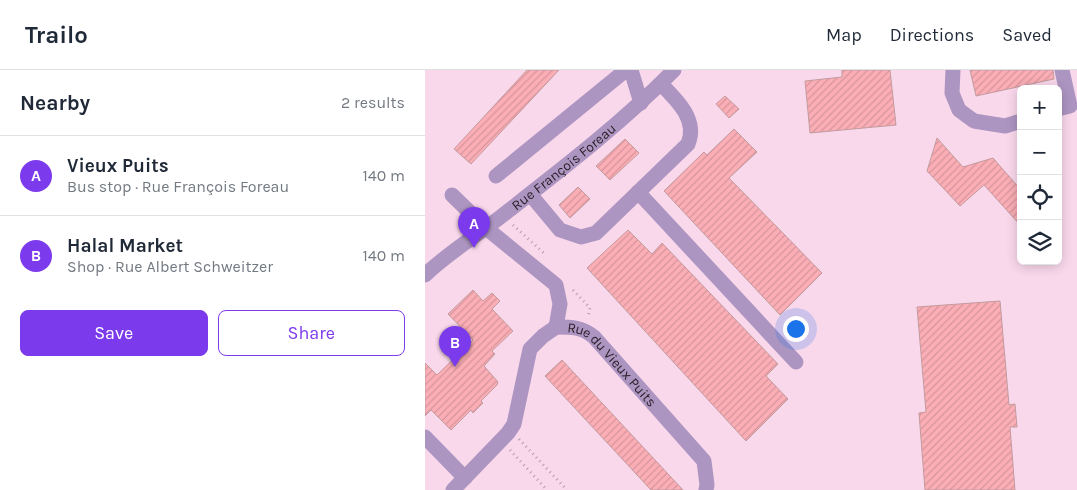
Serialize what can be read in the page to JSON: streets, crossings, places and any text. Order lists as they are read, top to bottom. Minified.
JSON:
{"streets":{"street":["Rue François Foreau","Rue du Vieux Puits"]},"crossings":[["Rue François Foreau","Rue du Vieux Puits"]],"page":{"header":"Trailo","nav":["Map","Directions","Saved"],"heading":["Nearby","2 results"],"map_buttons":["+","−"],"list":[{"mark":"A","name":"Vieux Puits","note":"Bus stop · Rue François Foreau","value":"140 m"},{"mark":"B","name":"Halal Market","note":"Shop · Rue Albert Schweitzer","value":"140 m"}],"pins":["A","B"],"buttons":["Save","Share"]}}
